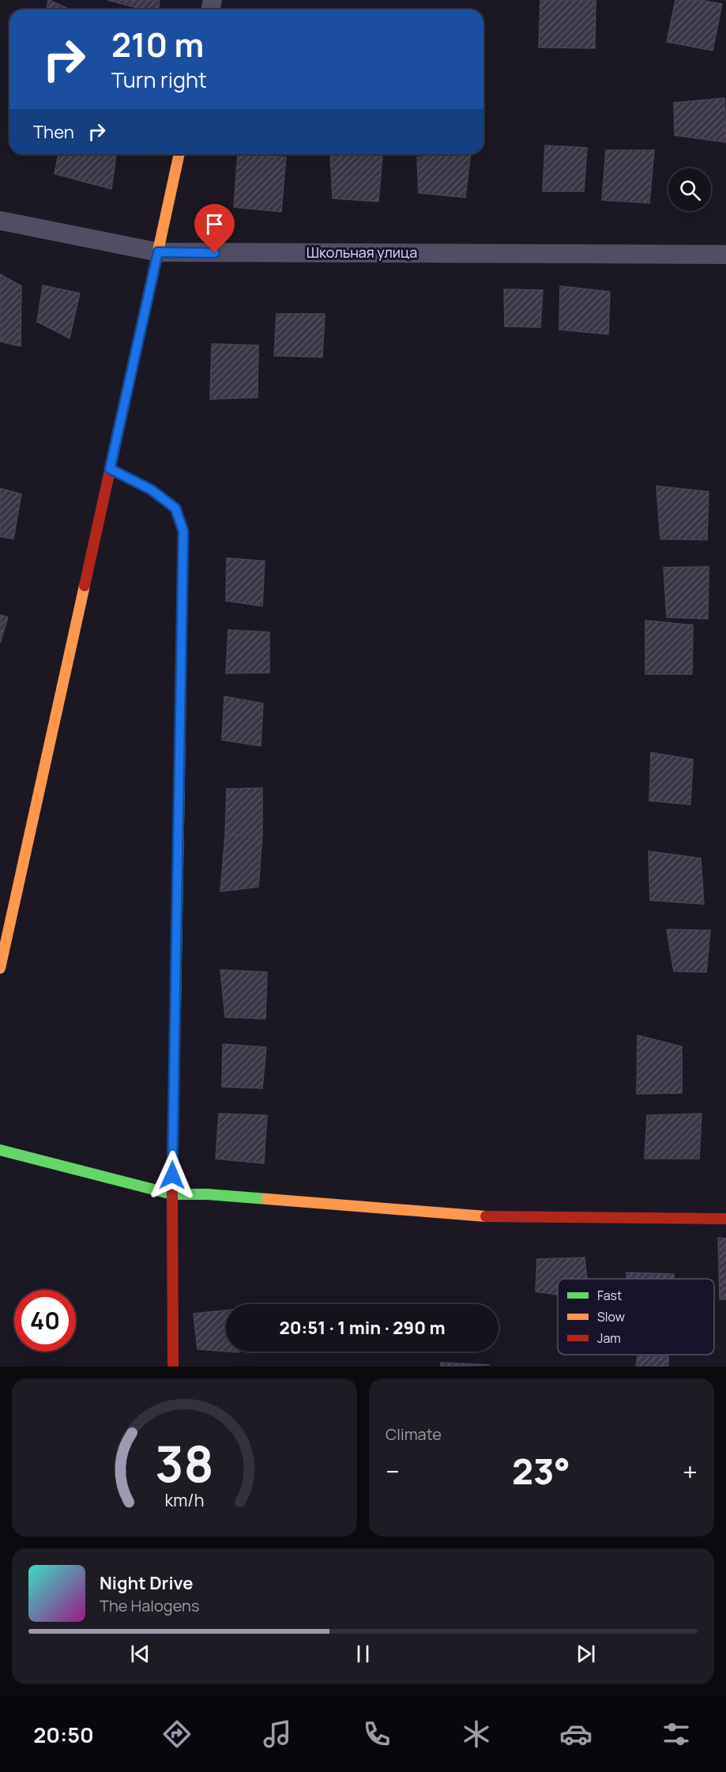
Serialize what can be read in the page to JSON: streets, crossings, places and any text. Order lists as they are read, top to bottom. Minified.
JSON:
{"streets":{"street":["Школьная улица"]},"legend":["Fast","Slow","Jam"],"page":{"turn":["210 m","Turn right"],"then":"Then","limit":"40","trip":"20:51 · 1 min · 290 m","tile":"Climate","heat":["−","23°","+"],"song":["Night Drive","The Halogens"],"tabs":"20:50","gauge":["38","km/h"]}}
